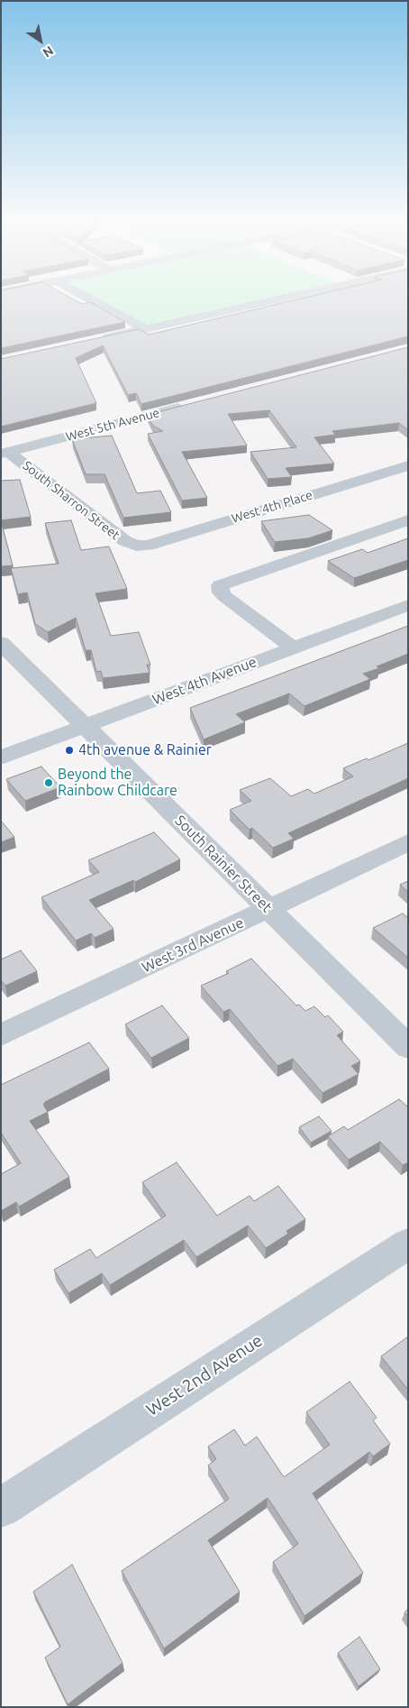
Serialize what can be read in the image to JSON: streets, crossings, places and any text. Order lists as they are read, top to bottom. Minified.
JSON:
{"streets":{"street":["West 5th Avenue","South Sharron Street","West 4th Place","West 4th Avenue","South Rainier Street","West 3rd Avenue","West 2nd Avenue"]},"crossings":[["West 5th Avenue","South Sharron Street"],["South Sharron Street","West 4th Place"],["West 4th Avenue","South Rainier Street"],["South Rainier Street","West 3rd Avenue"]],"places":["4th avenue & Rainier","Beyond the Rainbow Childcare"],"north":"bottom right"}
